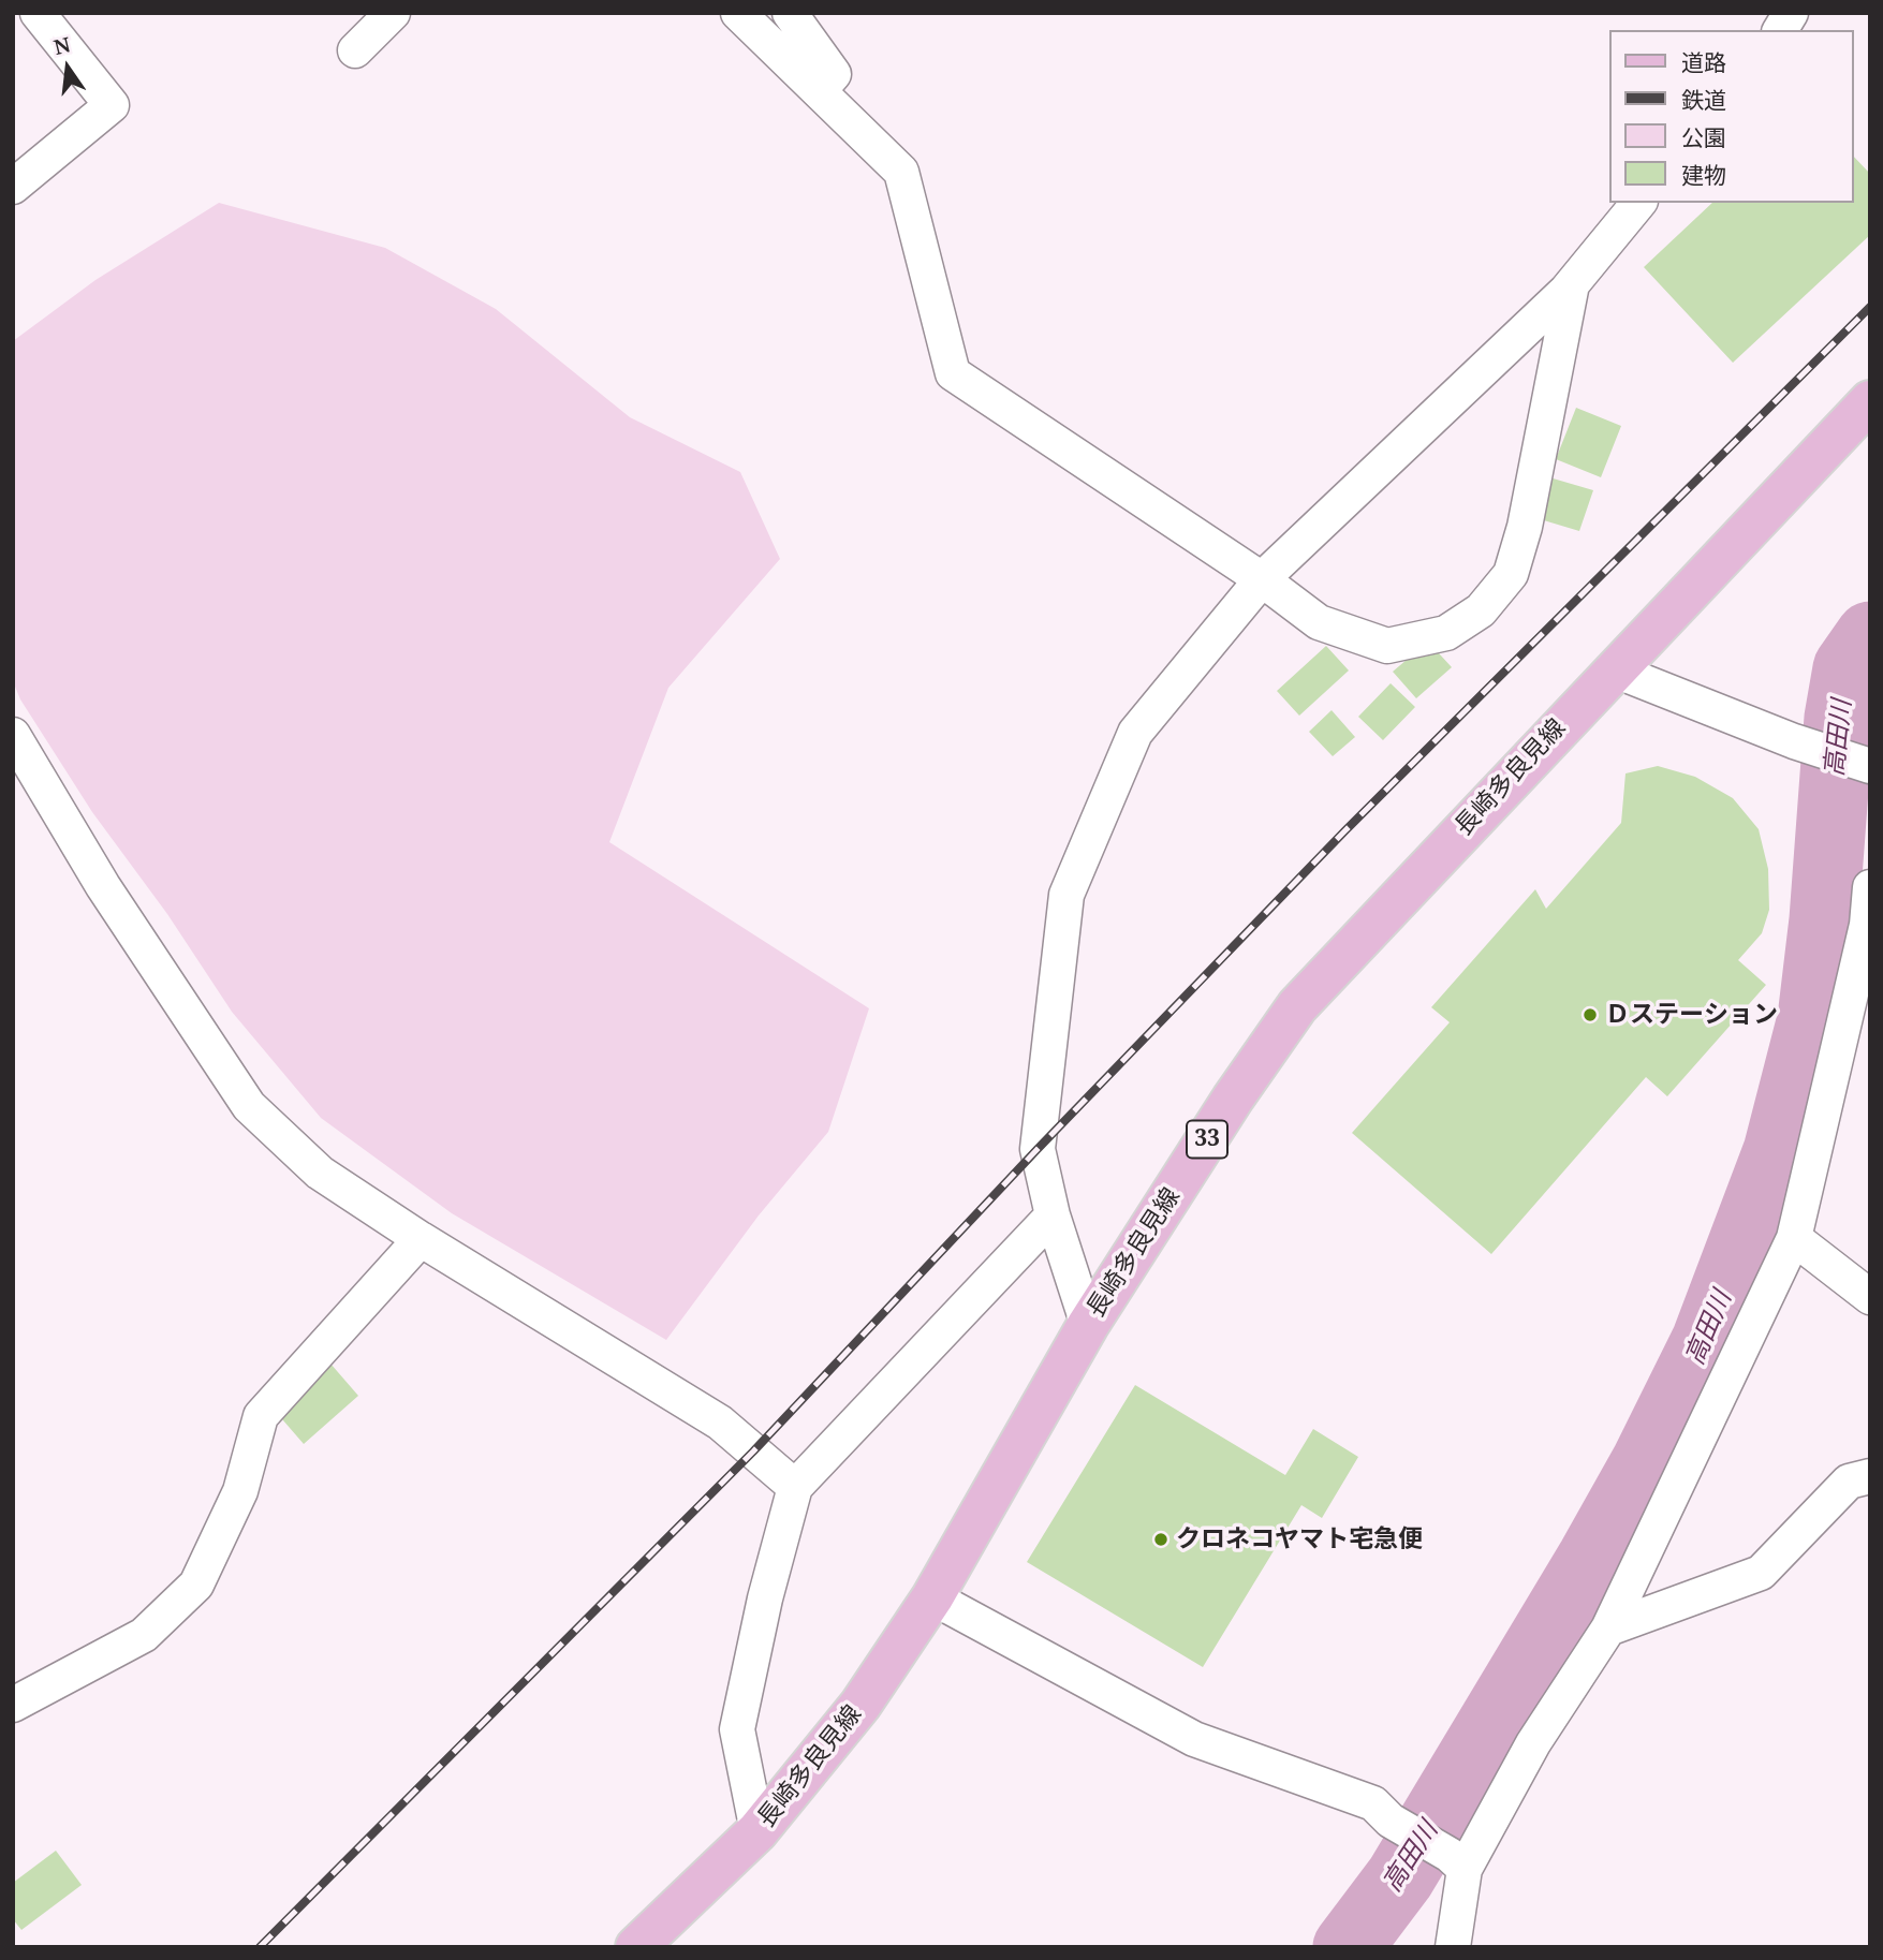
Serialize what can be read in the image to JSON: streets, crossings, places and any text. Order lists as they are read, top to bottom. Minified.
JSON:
{"streets":{"main road":["長崎多良見線","33"]},"water":["高田川"],"places":["Ｄステーション","クロネコヤマト宅急便"],"legend":["道路","鉄道","公園","建物"],"north":"top"}
